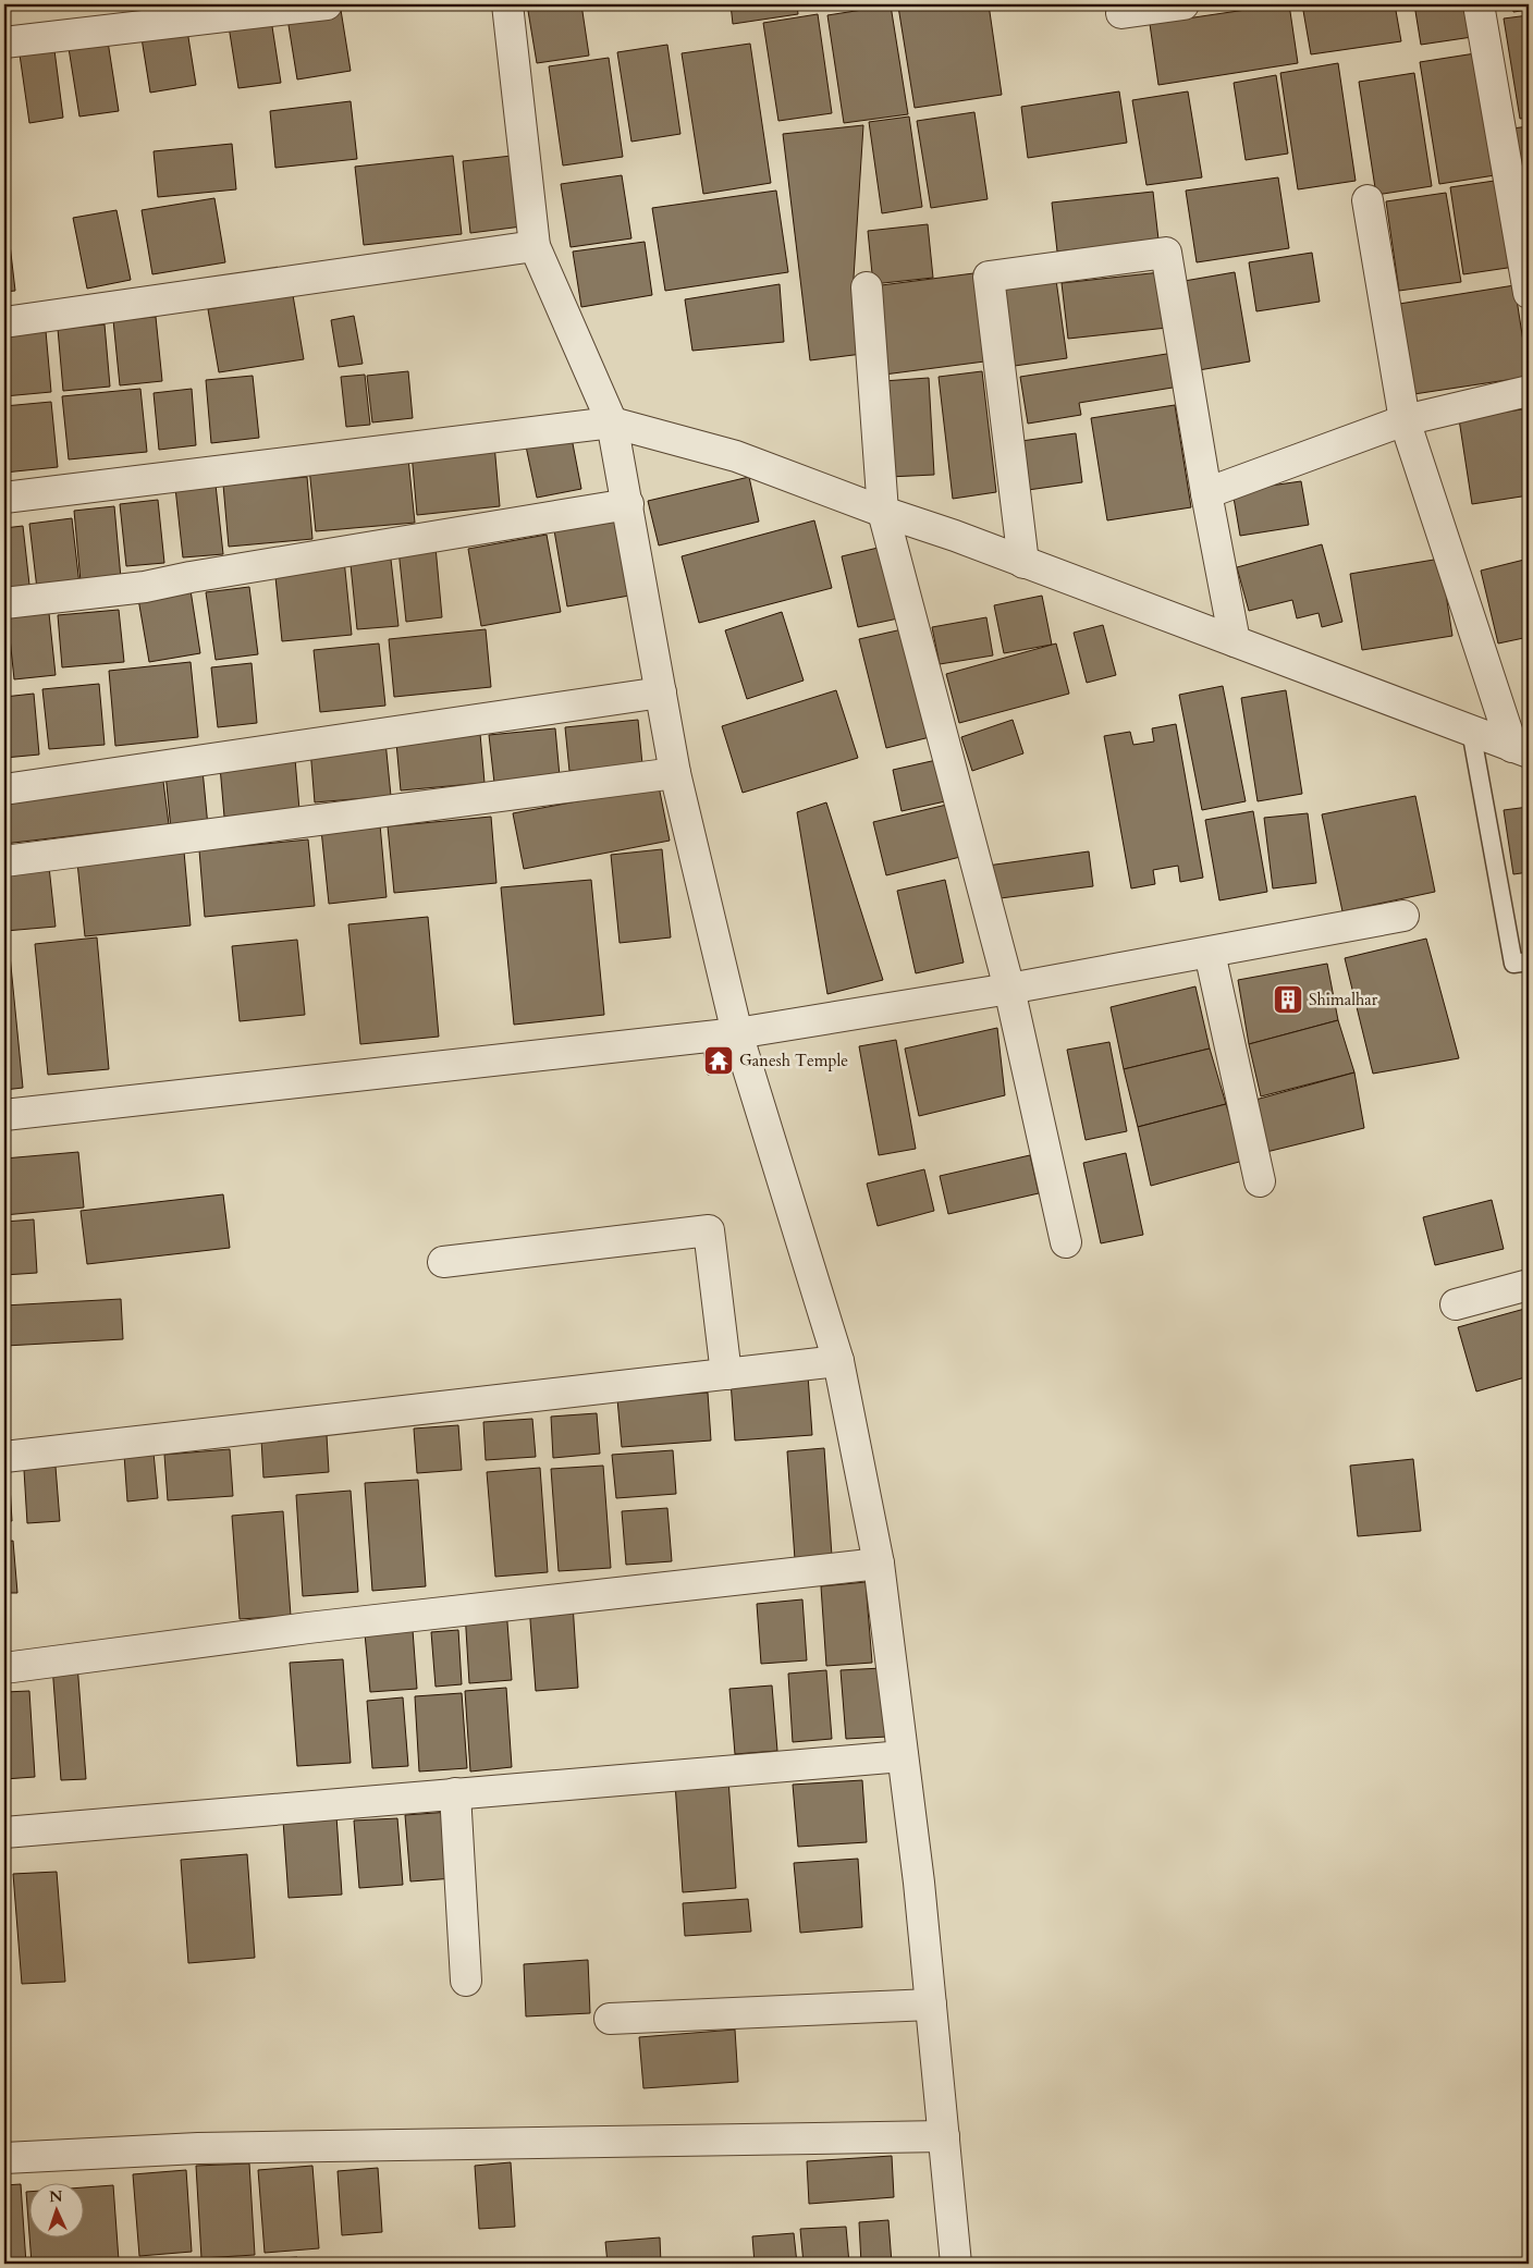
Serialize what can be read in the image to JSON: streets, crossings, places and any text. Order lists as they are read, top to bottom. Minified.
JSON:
{"places":{"building":["Shimalhar"],"temple":["Ganesh Temple"]},"north":"top"}
